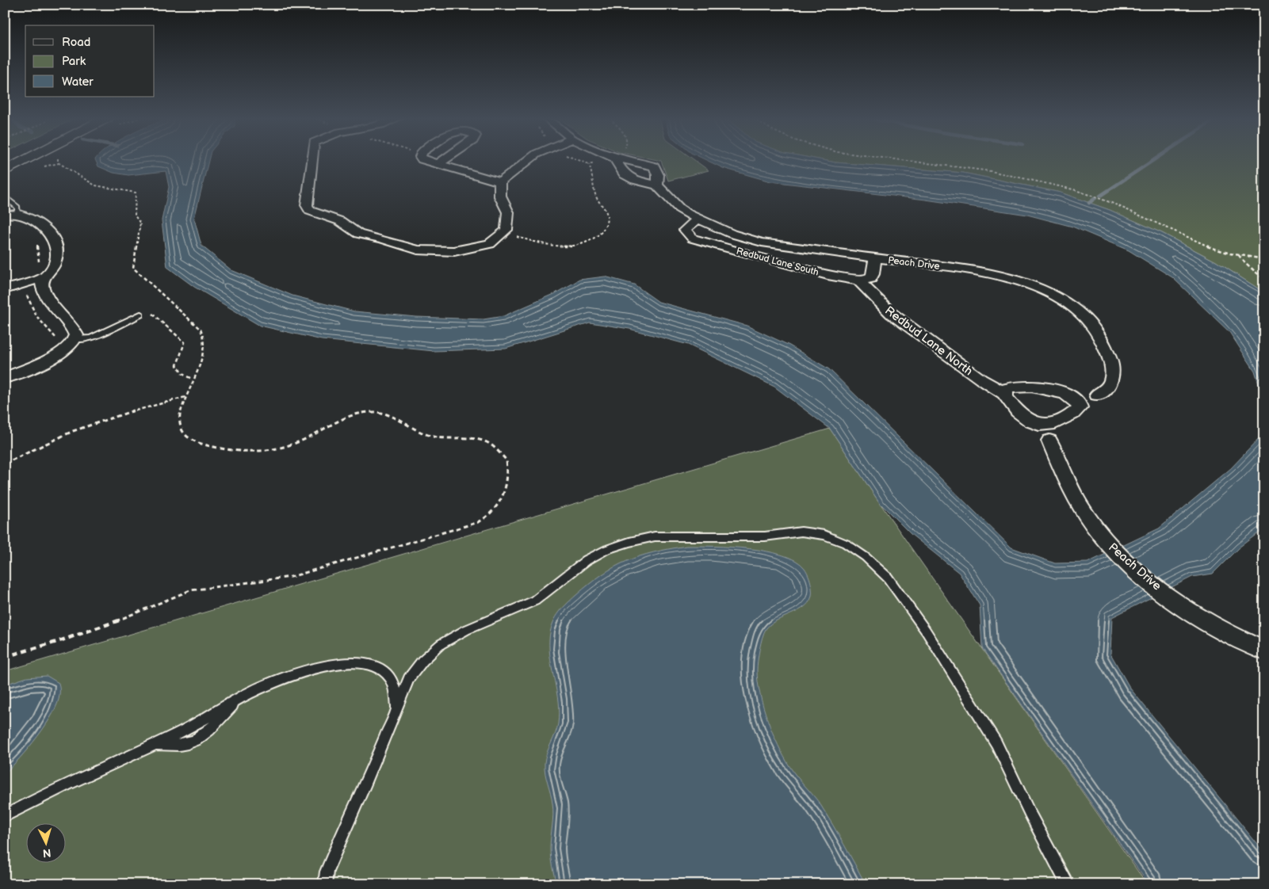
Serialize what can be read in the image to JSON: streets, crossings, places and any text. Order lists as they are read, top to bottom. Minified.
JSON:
{"streets":{"street":["Redbud Lane South","Peach Drive","Redbud Lane North"]},"crossings":[["Redbud Lane South","Peach Drive"],["Redbud Lane South","Redbud Lane North"],["Peach Drive","Redbud Lane North"]],"legend":["Road","Park","Water"],"north":"bottom"}
